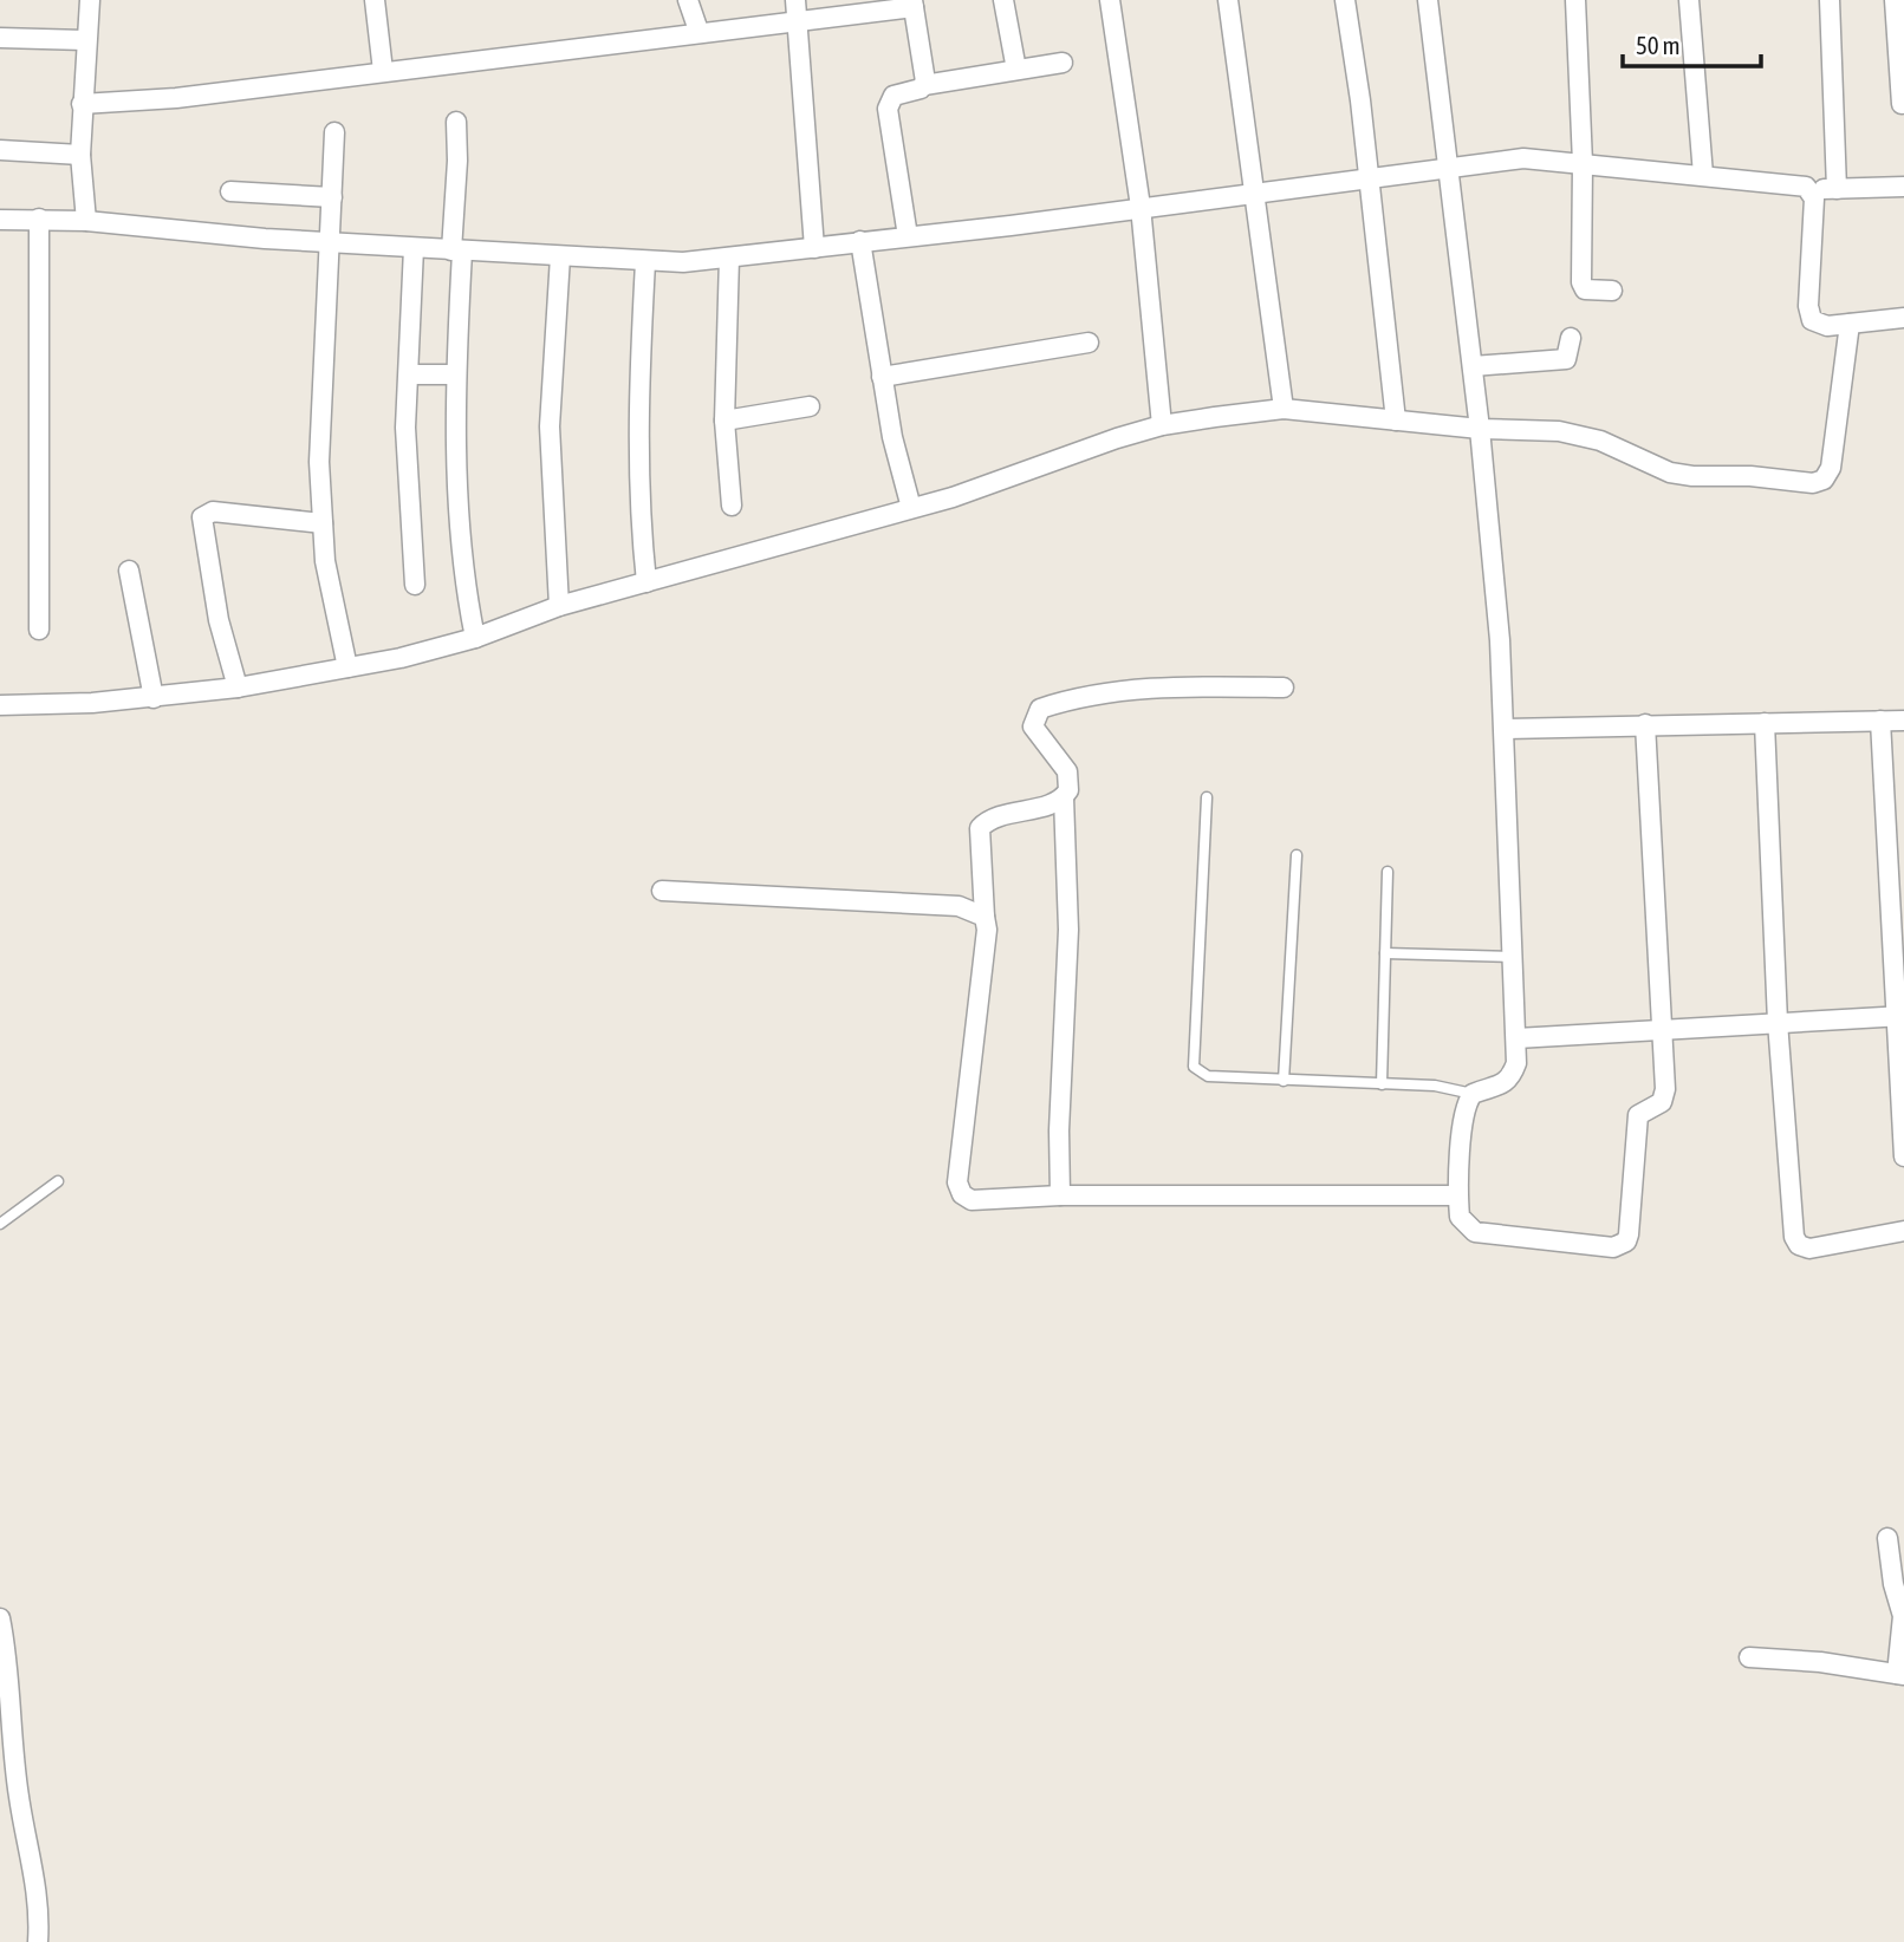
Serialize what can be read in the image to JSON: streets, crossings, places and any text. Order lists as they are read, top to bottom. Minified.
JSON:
{"scale_bar":"50 m"}
